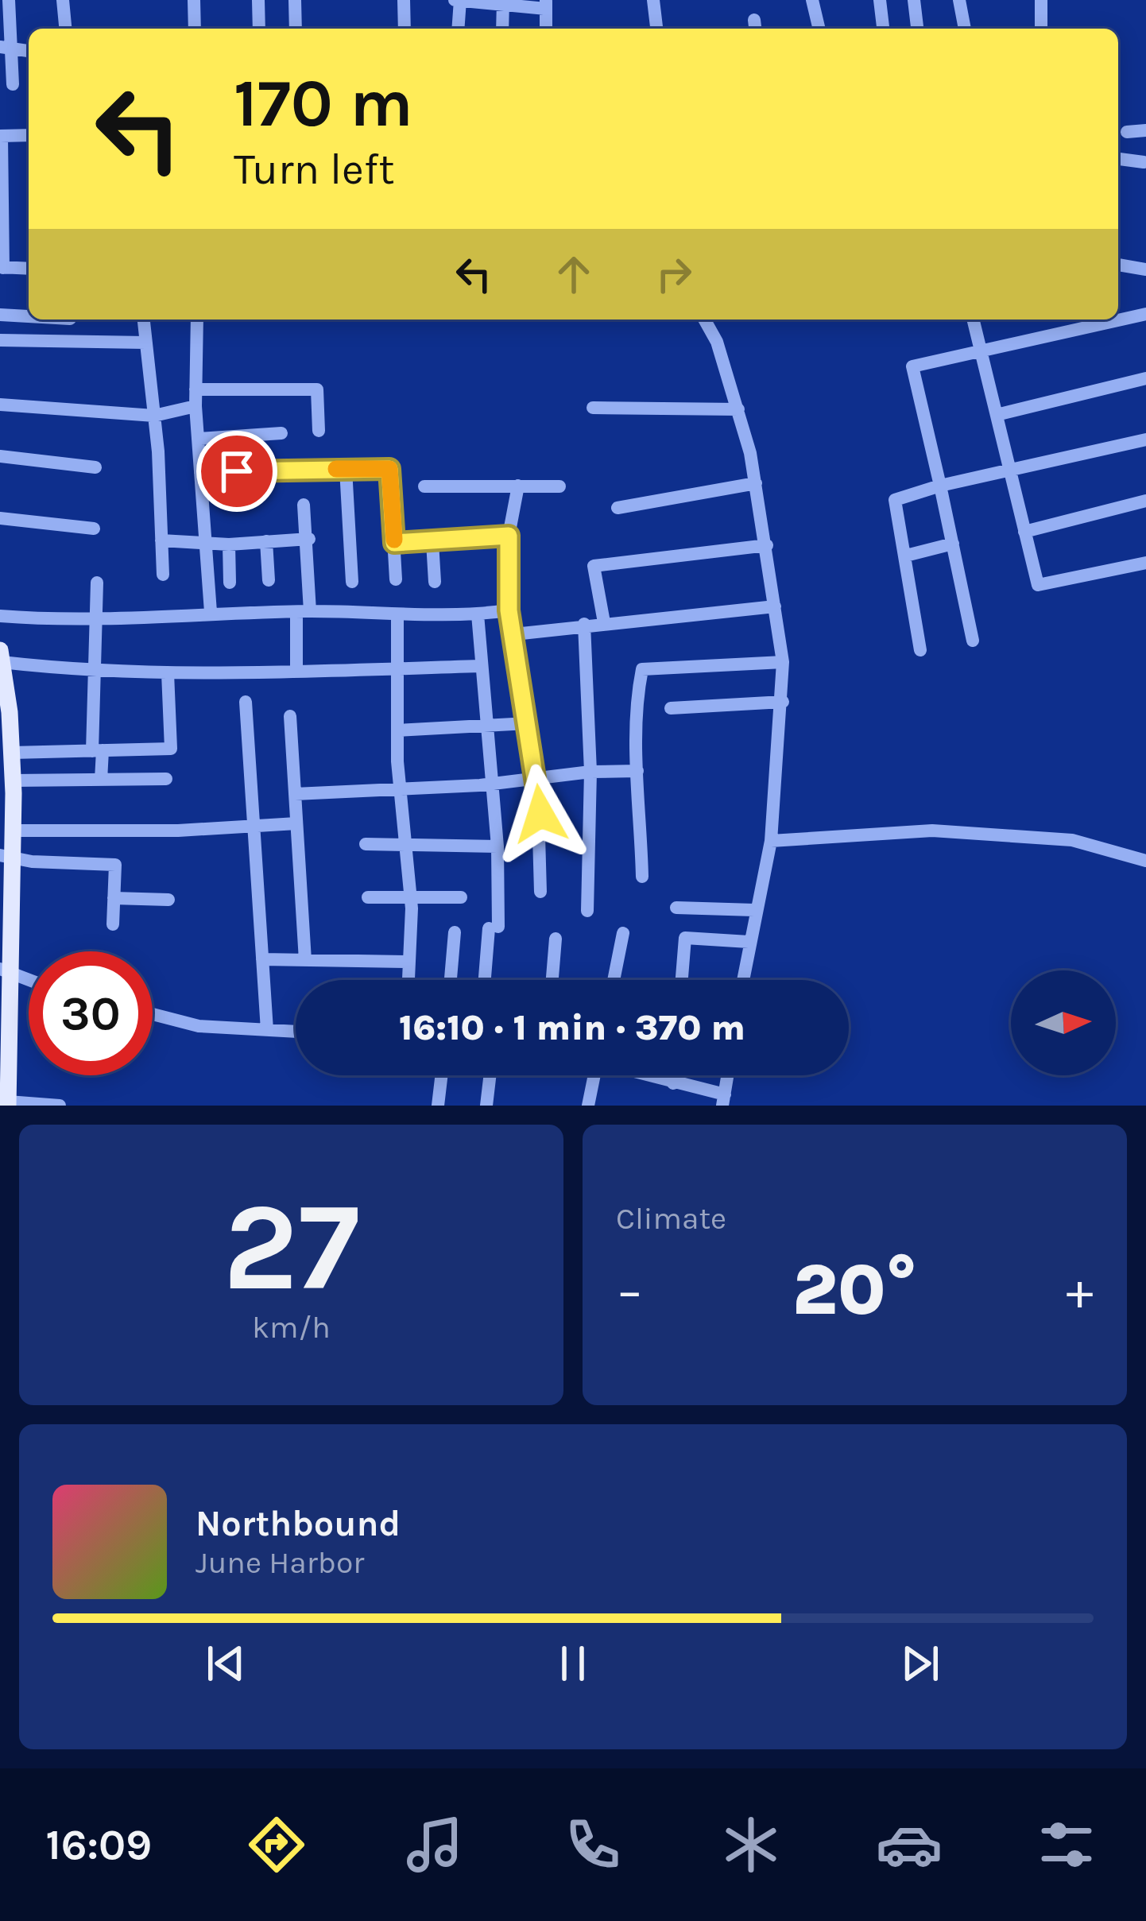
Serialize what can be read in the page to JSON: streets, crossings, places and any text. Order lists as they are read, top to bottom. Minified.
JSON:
{"north":"right","page":{"turn":["170 m","Turn left"],"limit":"30","trip":"16:10 · 1 min · 370 m","tile":[["27","km/h"],"Climate"],"heat":["−","20°","+"],"song":["Northbound","June Harbor"],"tabs":"16:09"}}
